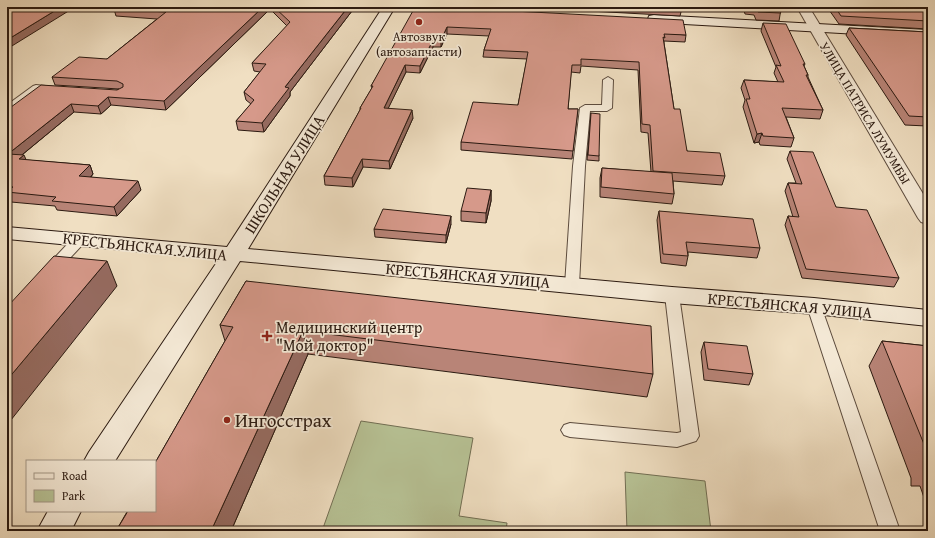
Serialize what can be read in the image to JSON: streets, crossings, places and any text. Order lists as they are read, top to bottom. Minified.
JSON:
{"streets":{"street":["УЛИЦА ПАТРИСА ЛУМУМБЫ","ШКОЛЬНАЯ УЛИЦА","КРЕСТЬЯНСКАЯ УЛИЦА"]},"crossings":[["ШКОЛЬНАЯ УЛИЦА","КРЕСТЬЯНСКАЯ УЛИЦА"]],"places":{"other":["Автозвук (автозапчасти)","Ингосстрах"],"health":["Медицинский центр \"Мой доктор\""]},"legend":["Road","Park"]}
